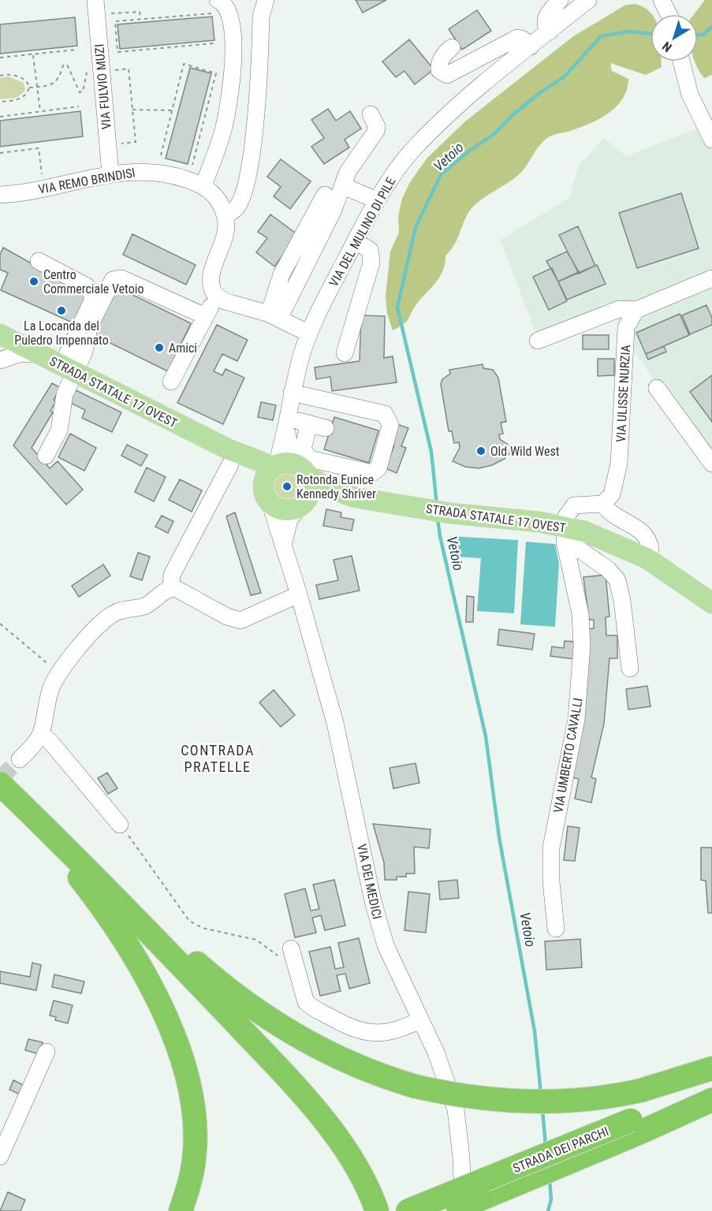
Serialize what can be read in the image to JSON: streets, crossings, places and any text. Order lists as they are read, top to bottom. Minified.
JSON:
{"streets":{"highway":["STRADA DEI PARCHI"],"main road":["STRADA STATALE 17 OVEST"],"street":["VIA FULVIO MUZI","VIA REMO BRINDISI","VIA DEL MULINO DI PILE","VIA ULISSE NURZIA","VIA UMBERTO CAVALLI","VIA DEI MEDICI"]},"crossings":[["VIA FULVIO MUZI","VIA REMO BRINDISI"],["VIA DEL MULINO DI PILE","STRADA STATALE 17 OVEST"],["VIA DEL MULINO DI PILE","VIA DEI MEDICI"],["STRADA STATALE 17 OVEST","VIA UMBERTO CAVALLI"],["STRADA STATALE 17 OVEST","VIA DEI MEDICI"],["VIA DEI MEDICI","STRADA DEI PARCHI"]],"districts":["CONTRADA PRATELLE"],"water":["Vetoio"],"places":["Centro Commerciale Vetoio","La Locanda del Puledro Impennato","Amici","Old Wild West","Rotonda Eunice Kennedy Shriver"],"north":"bottom left"}
